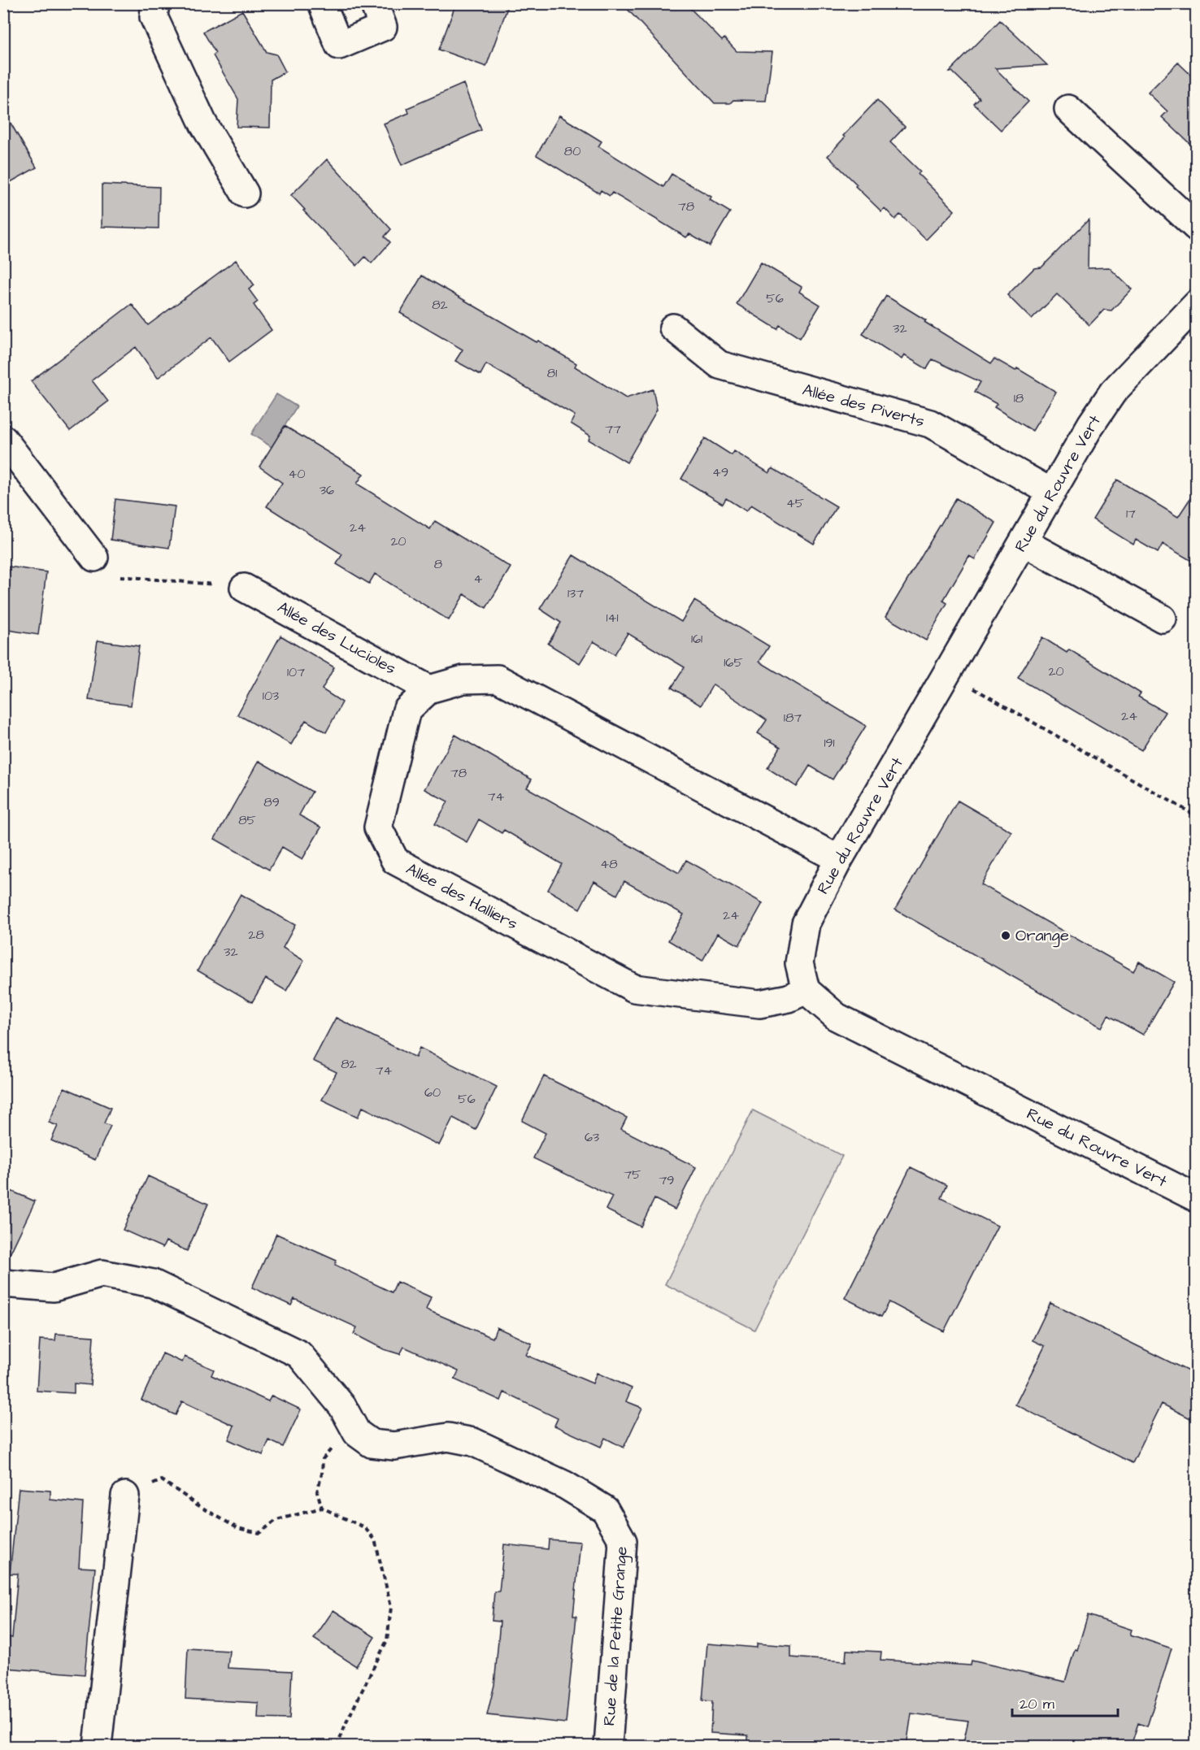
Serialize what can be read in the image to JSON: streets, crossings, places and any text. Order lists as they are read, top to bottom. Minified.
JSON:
{"streets":{"street":["Allée des Piverts","Rue du Rouvre Vert","Allée des Lucioles","Allée des Halliers","Rue de la Petite Grange"]},"crossings":[["Allée des Piverts","Rue du Rouvre Vert"],["Rue du Rouvre Vert","Allée des Halliers"],["Allée des Lucioles","Allée des Halliers"]],"places":["Orange"],"house_numbers":["80","78","56","82","32","81","18","77","49","40","36","45","17","24","20","8","4","137","141","161","165","20","107","103","24","187","191","78","74","89","85","48","24","28","32","82","74","60","56","63","75","79"],"scale_bar":"20 m"}
